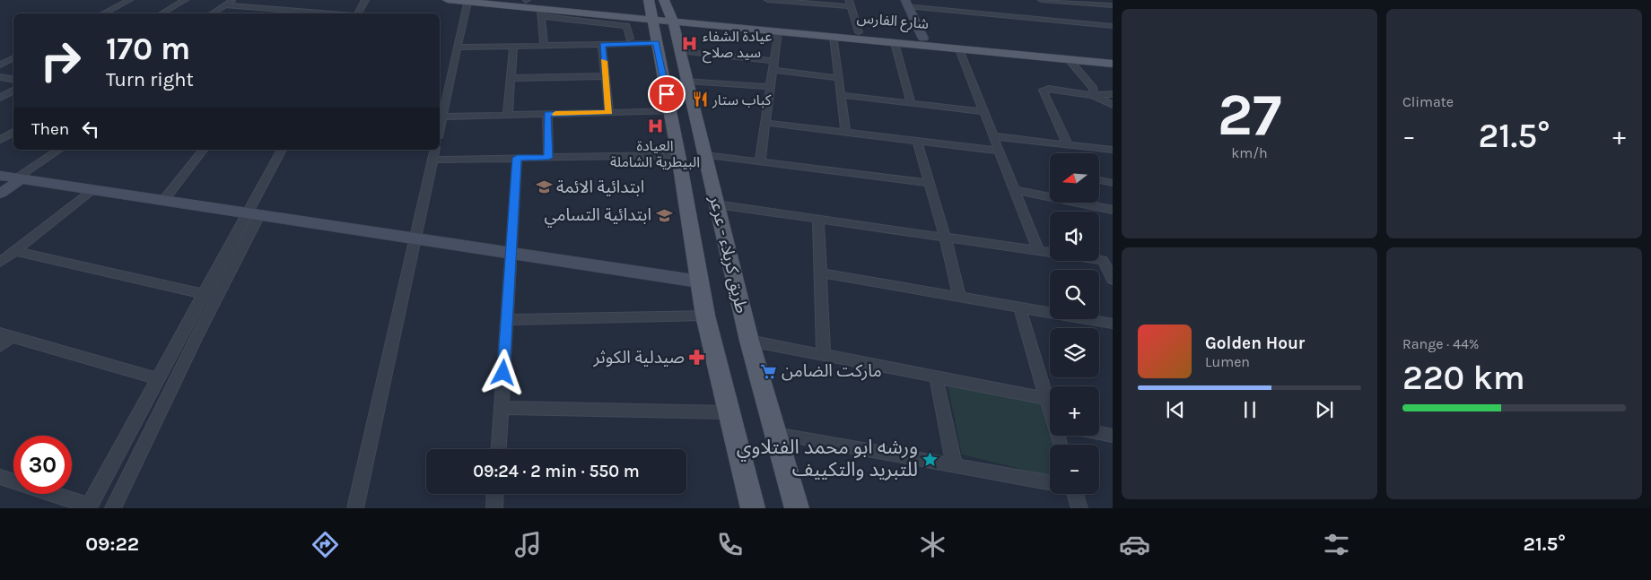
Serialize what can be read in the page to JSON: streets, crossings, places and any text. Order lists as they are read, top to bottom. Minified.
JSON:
{"streets":{"main road":["شارع الفارس","طريق كربلاء - عرعر"]},"crossings":[["شارع الفارس","طريق كربلاء - عرعر"]],"places":{"hospital":["عيادة الشفاء سيد صلاح","العيادة البيطرية الشاملة"],"restaurant":["كباب ستار"],"school or university":["ابتدائية الائمة","ابتدائية التسامي"],"pharmacy":["صيدلية الكوثر"],"supermarket":["ماركت الضامن"],"place":["ورشه ابو محمد الفتلاوي للتبريد والتكييف"]},"north":"left","page":{"tile":[["27","km/h"],"Climate",["Range · 44%","220 km"]],"turn":["170 m","Turn right"],"then":"Then","heat":["−","21.5°","+"],"map_buttons":["+","−"],"song":["Golden Hour","Lumen"],"limit":"30","trip":"09:24 · 2 min · 550 m","tabs":["09:22","21.5°"]}}
